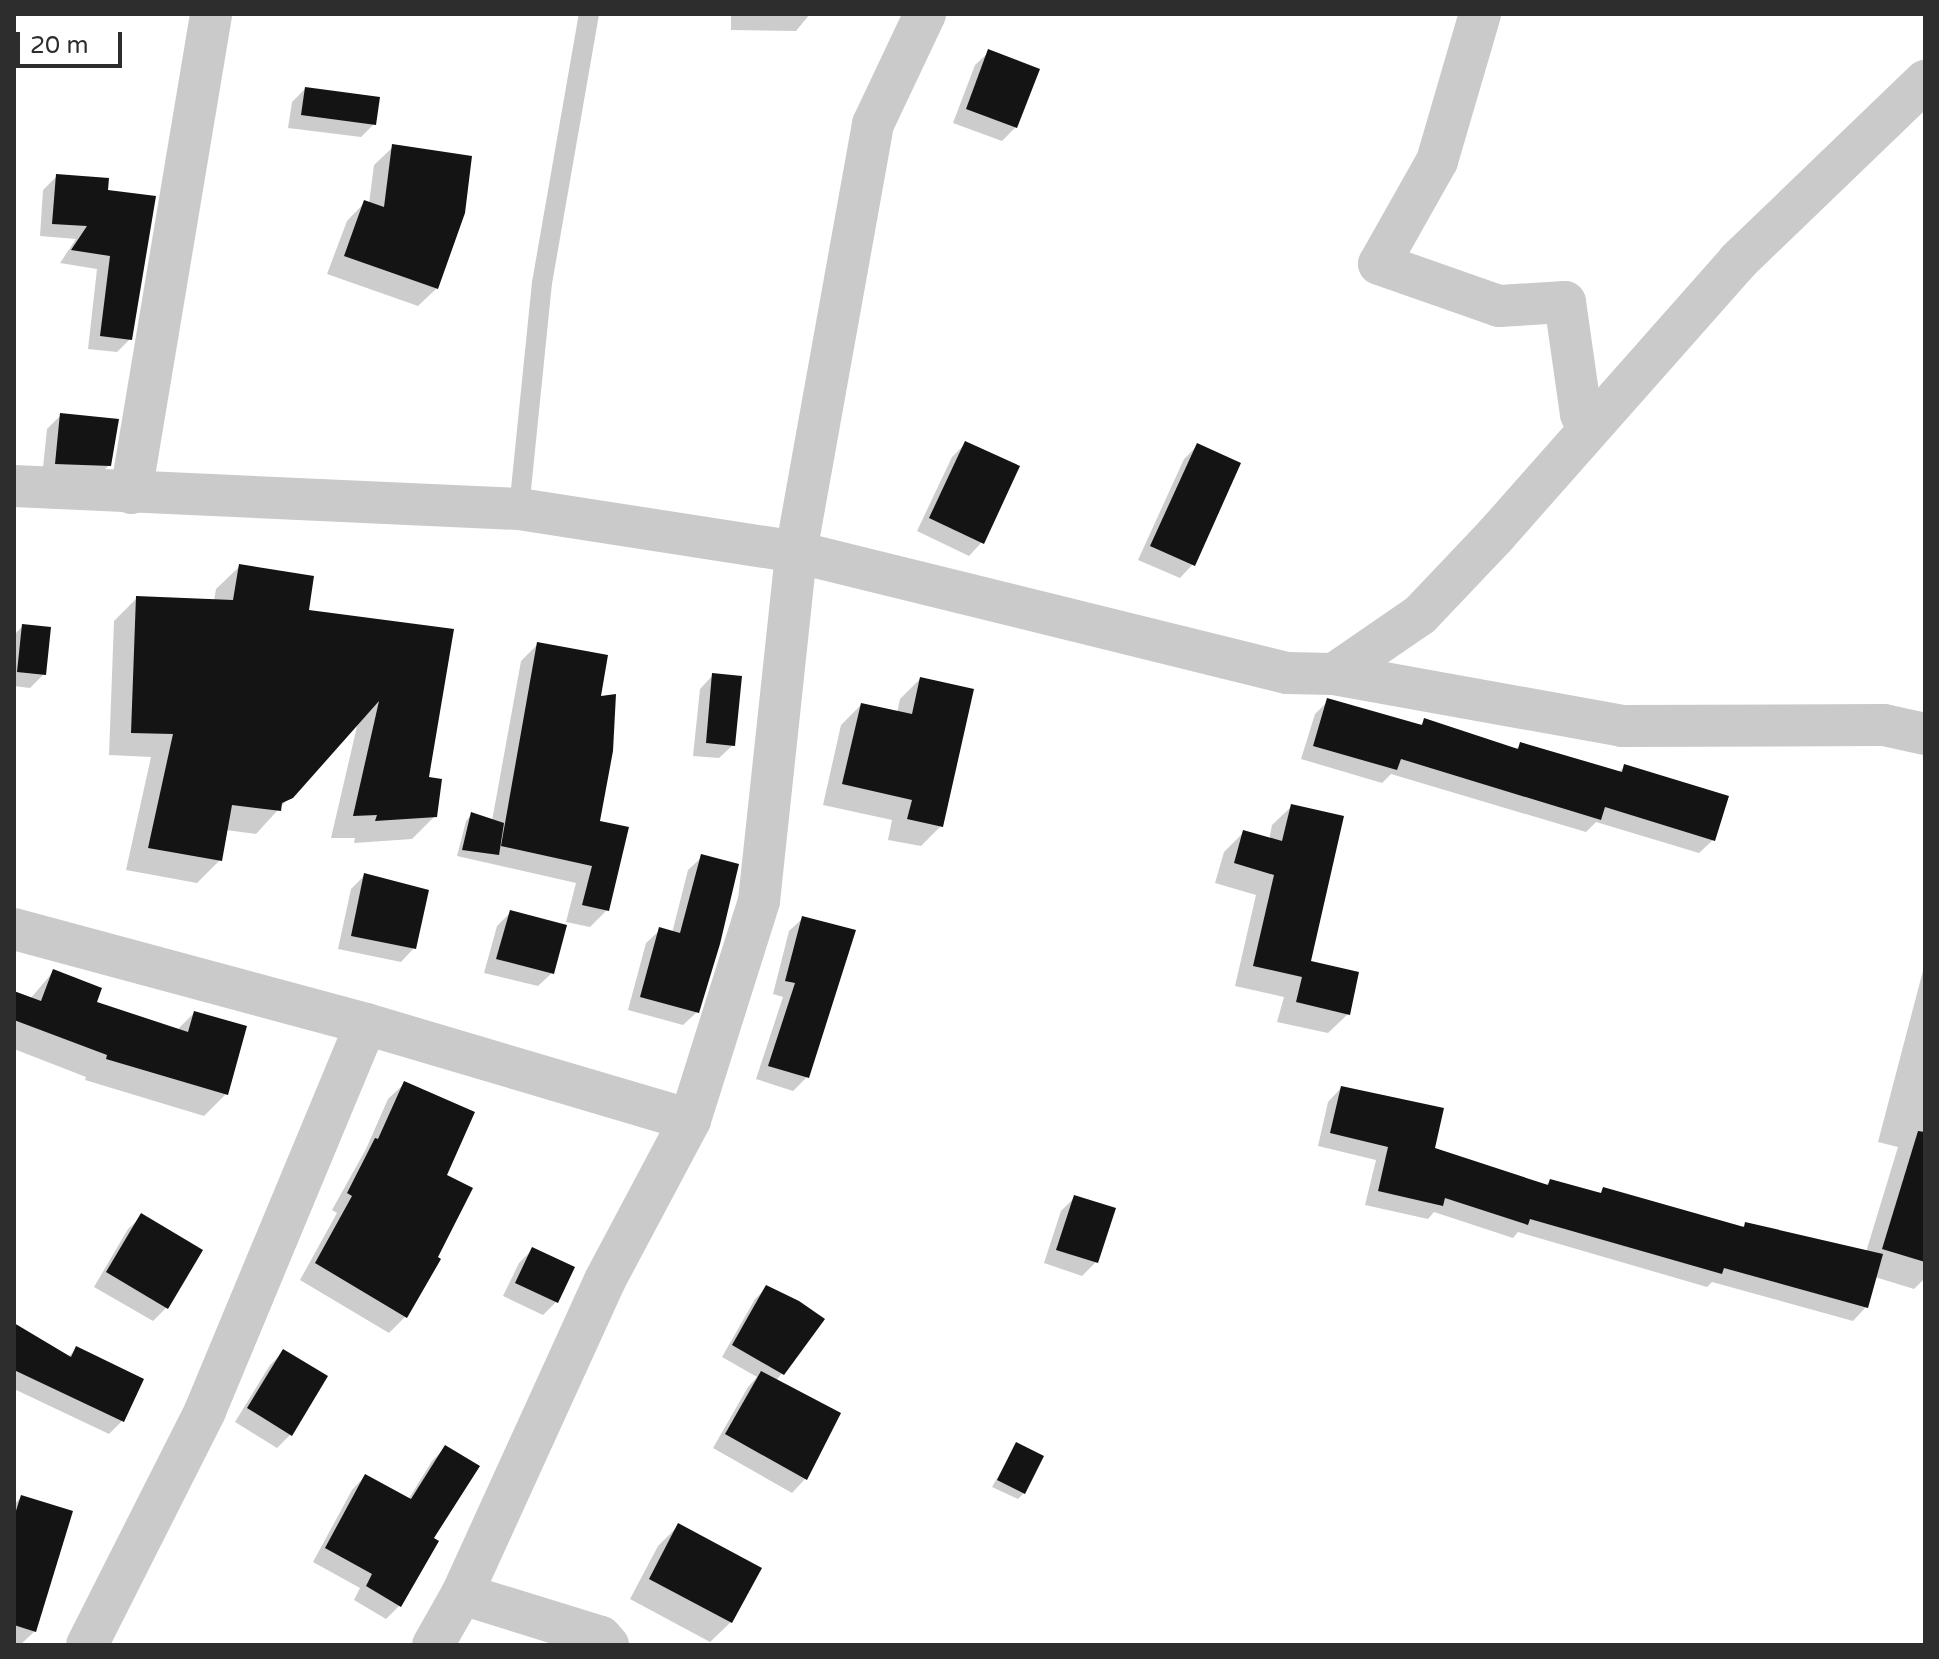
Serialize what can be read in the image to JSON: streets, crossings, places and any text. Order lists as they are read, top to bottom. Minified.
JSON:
{"scale_bar":"20 m"}
